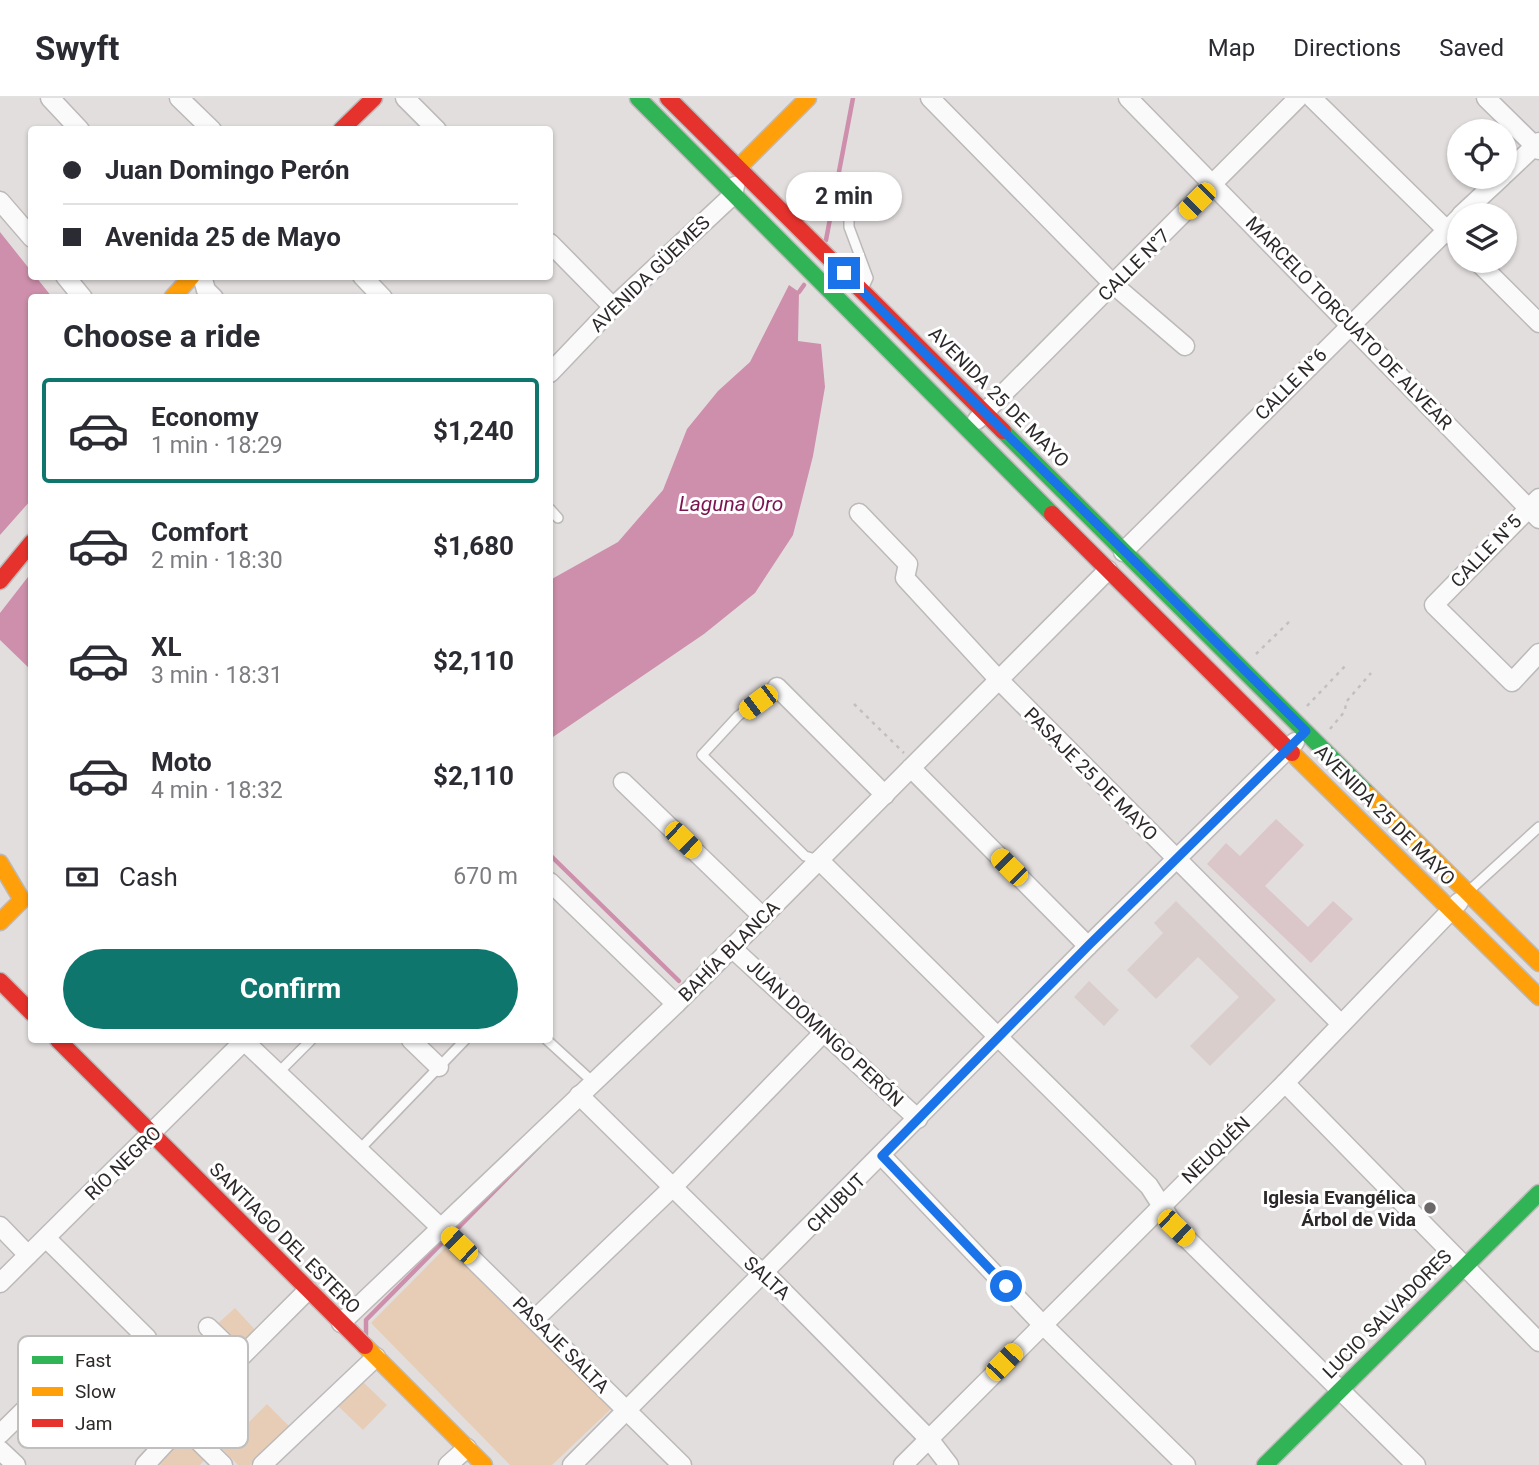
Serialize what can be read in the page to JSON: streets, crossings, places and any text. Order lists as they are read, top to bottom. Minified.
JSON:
{"streets":{"main road":["AVENIDA 25 DE MAYO","SANTIAGO DEL ESTERO","LUCIO SALVADORES"],"street":["CALLE N°7","AVENIDA GÜEMES","MARCELO TORCUATO DE ALVEAR","CALLE N°6","CALLE N°5","PASAJE 25 DE MAYO","BAHÍA BLANCA","JUAN DOMINGO PERÓN","NEUQUÉN","RÍO NEGRO","CHUBUT","SALTA","PASAJE SALTA"]},"crossings":[["CALLE N°7","MARCELO TORCUATO DE ALVEAR"],["CALLE N°7","AVENIDA 25 DE MAYO"],["AVENIDA GÜEMES","AVENIDA 25 DE MAYO"],["MARCELO TORCUATO DE ALVEAR","CALLE N°6"],["MARCELO TORCUATO DE ALVEAR","CALLE N°5"],["CALLE N°6","AVENIDA 25 DE MAYO"],["AVENIDA 25 DE MAYO","BAHÍA BLANCA"],["AVENIDA 25 DE MAYO","NEUQUÉN"],["AVENIDA 25 DE MAYO","CHUBUT"],["PASAJE 25 DE MAYO","BAHÍA BLANCA"],["PASAJE 25 DE MAYO","NEUQUÉN"],["PASAJE 25 DE MAYO","CHUBUT"],["BAHÍA BLANCA","JUAN DOMINGO PERÓN"],["BAHÍA BLANCA","SANTIAGO DEL ESTERO"],["BAHÍA BLANCA","SALTA"],["BAHÍA BLANCA","PASAJE SALTA"],["JUAN DOMINGO PERÓN","CHUBUT"],["NEUQUÉN","SALTA"],["RÍO NEGRO","SANTIAGO DEL ESTERO"],["CHUBUT","SALTA"],["CHUBUT","PASAJE SALTA"]],"water":["Laguna Oro"],"places":["Iglesia Evangélica Árbol de Vida"],"legend":["Fast","Slow","Jam"],"page":{"header":"Swyft","nav":["Map","Directions","Saved"],"banner":["Juan Domingo Perón","Avenida 25 de Mayo"],"bubble":"2 min","heading":"Choose a ride","list":[{"name":"Economy","note":"1 min · 18:29","value":"$1,240"},{"name":"Comfort","note":"2 min · 18:30","value":"$1,680"},{"name":"XL","note":"3 min · 18:31","value":"$2,110"},{"name":"Moto","note":"4 min · 18:32","value":"$2,110"}],"pay":["Cash","670 m"],"buttons":"Confirm"}}
